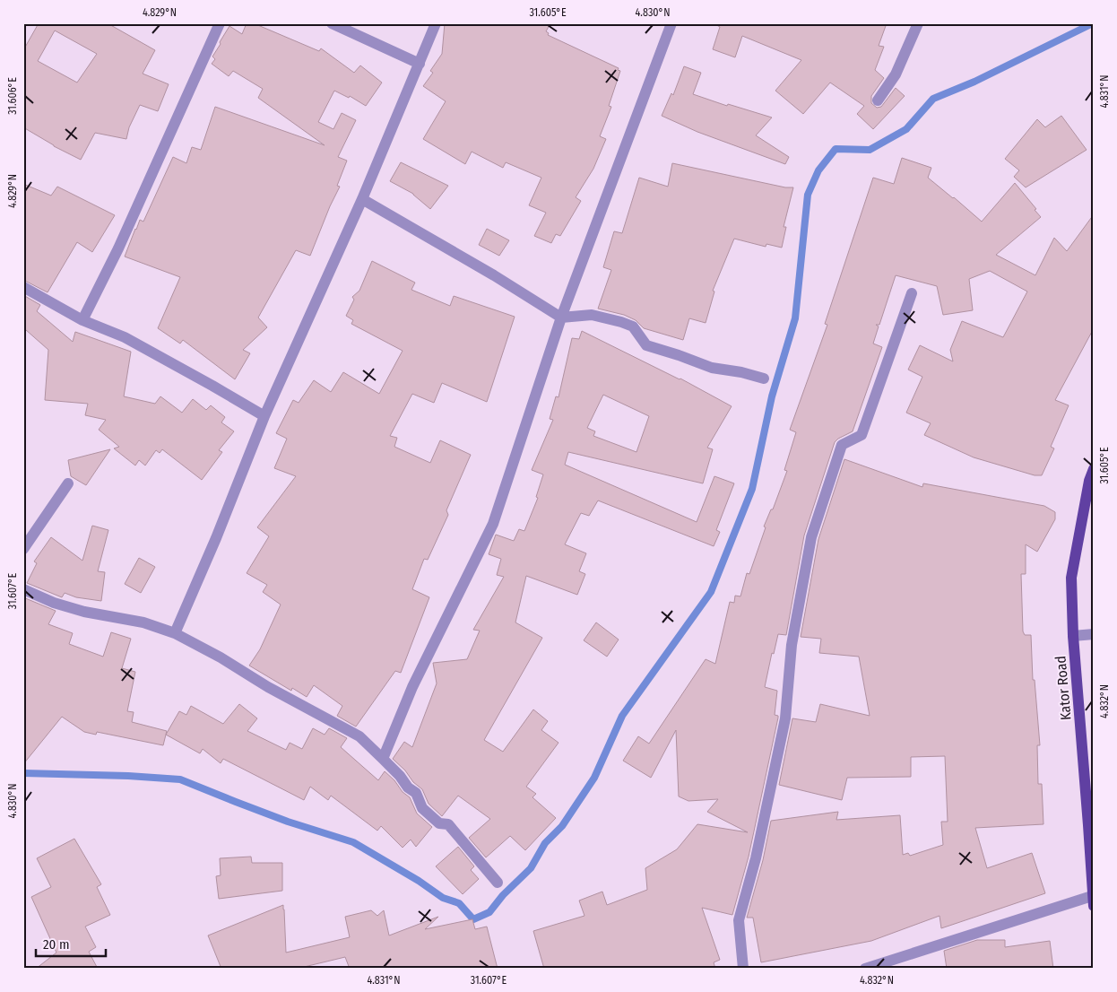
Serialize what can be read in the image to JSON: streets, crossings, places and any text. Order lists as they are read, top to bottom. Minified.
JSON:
{"streets":{"main road":["Kator Road"]},"scale_bar":"20 m","coordinates":["4.829°N","31.605°E","4.830°N","4.831°N","31.606°E","31.607°E","4.832°N"]}
